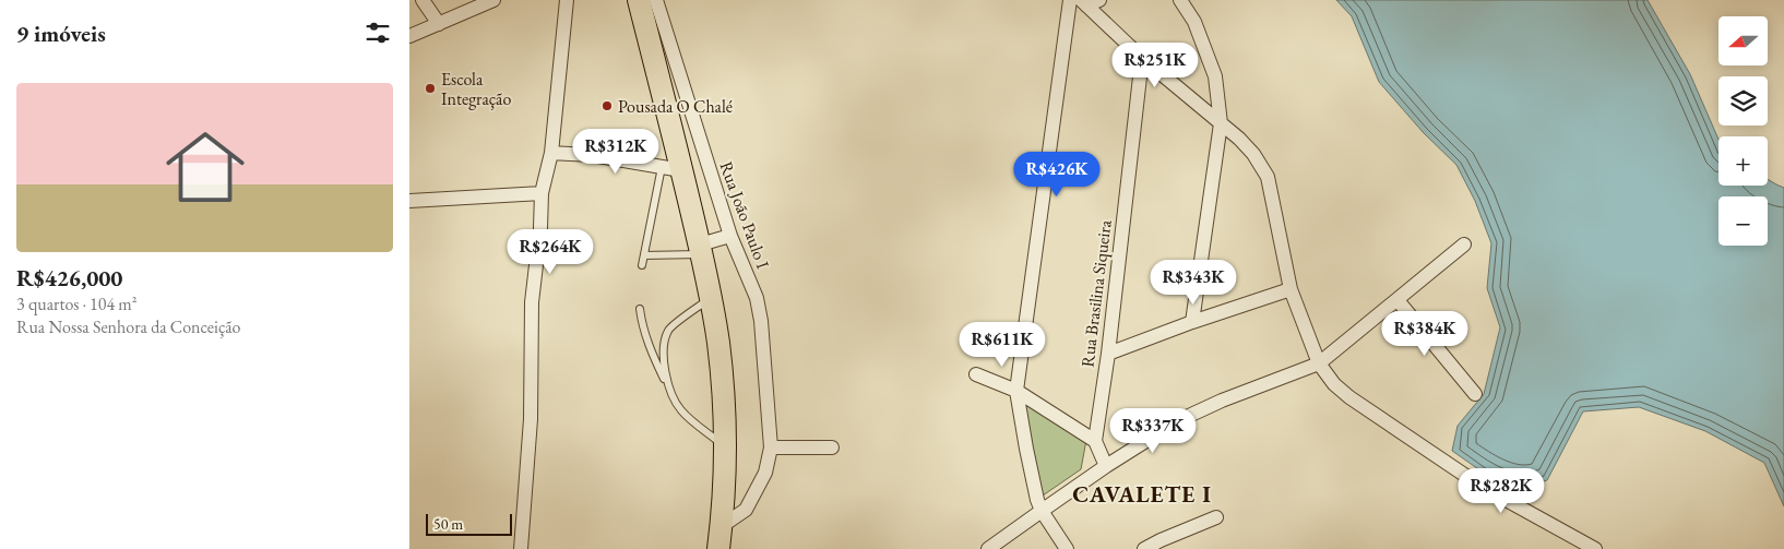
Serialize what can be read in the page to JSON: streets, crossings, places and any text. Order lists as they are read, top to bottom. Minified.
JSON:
{"streets":{"street":["Rua João Paulo I","Rua Brasilina Siqueira"]},"districts":["CAVALETE I"],"places":["Escola Integração","Pousada O Chalé"],"scale_bar":"50 m","north":"left","page":{"heading":"9 imóveis","map_buttons":["+","−"],"price":["R$251K","R$312K","R$426K","R$264K","R$343K","R$384K","R$611K","R$337K","R$282K"],"list":[{"name":"R$426,000","note":"3 quartos · 104 m² · Rua Nossa Senhora da Conceição"}],"scale":"50 m"}}
